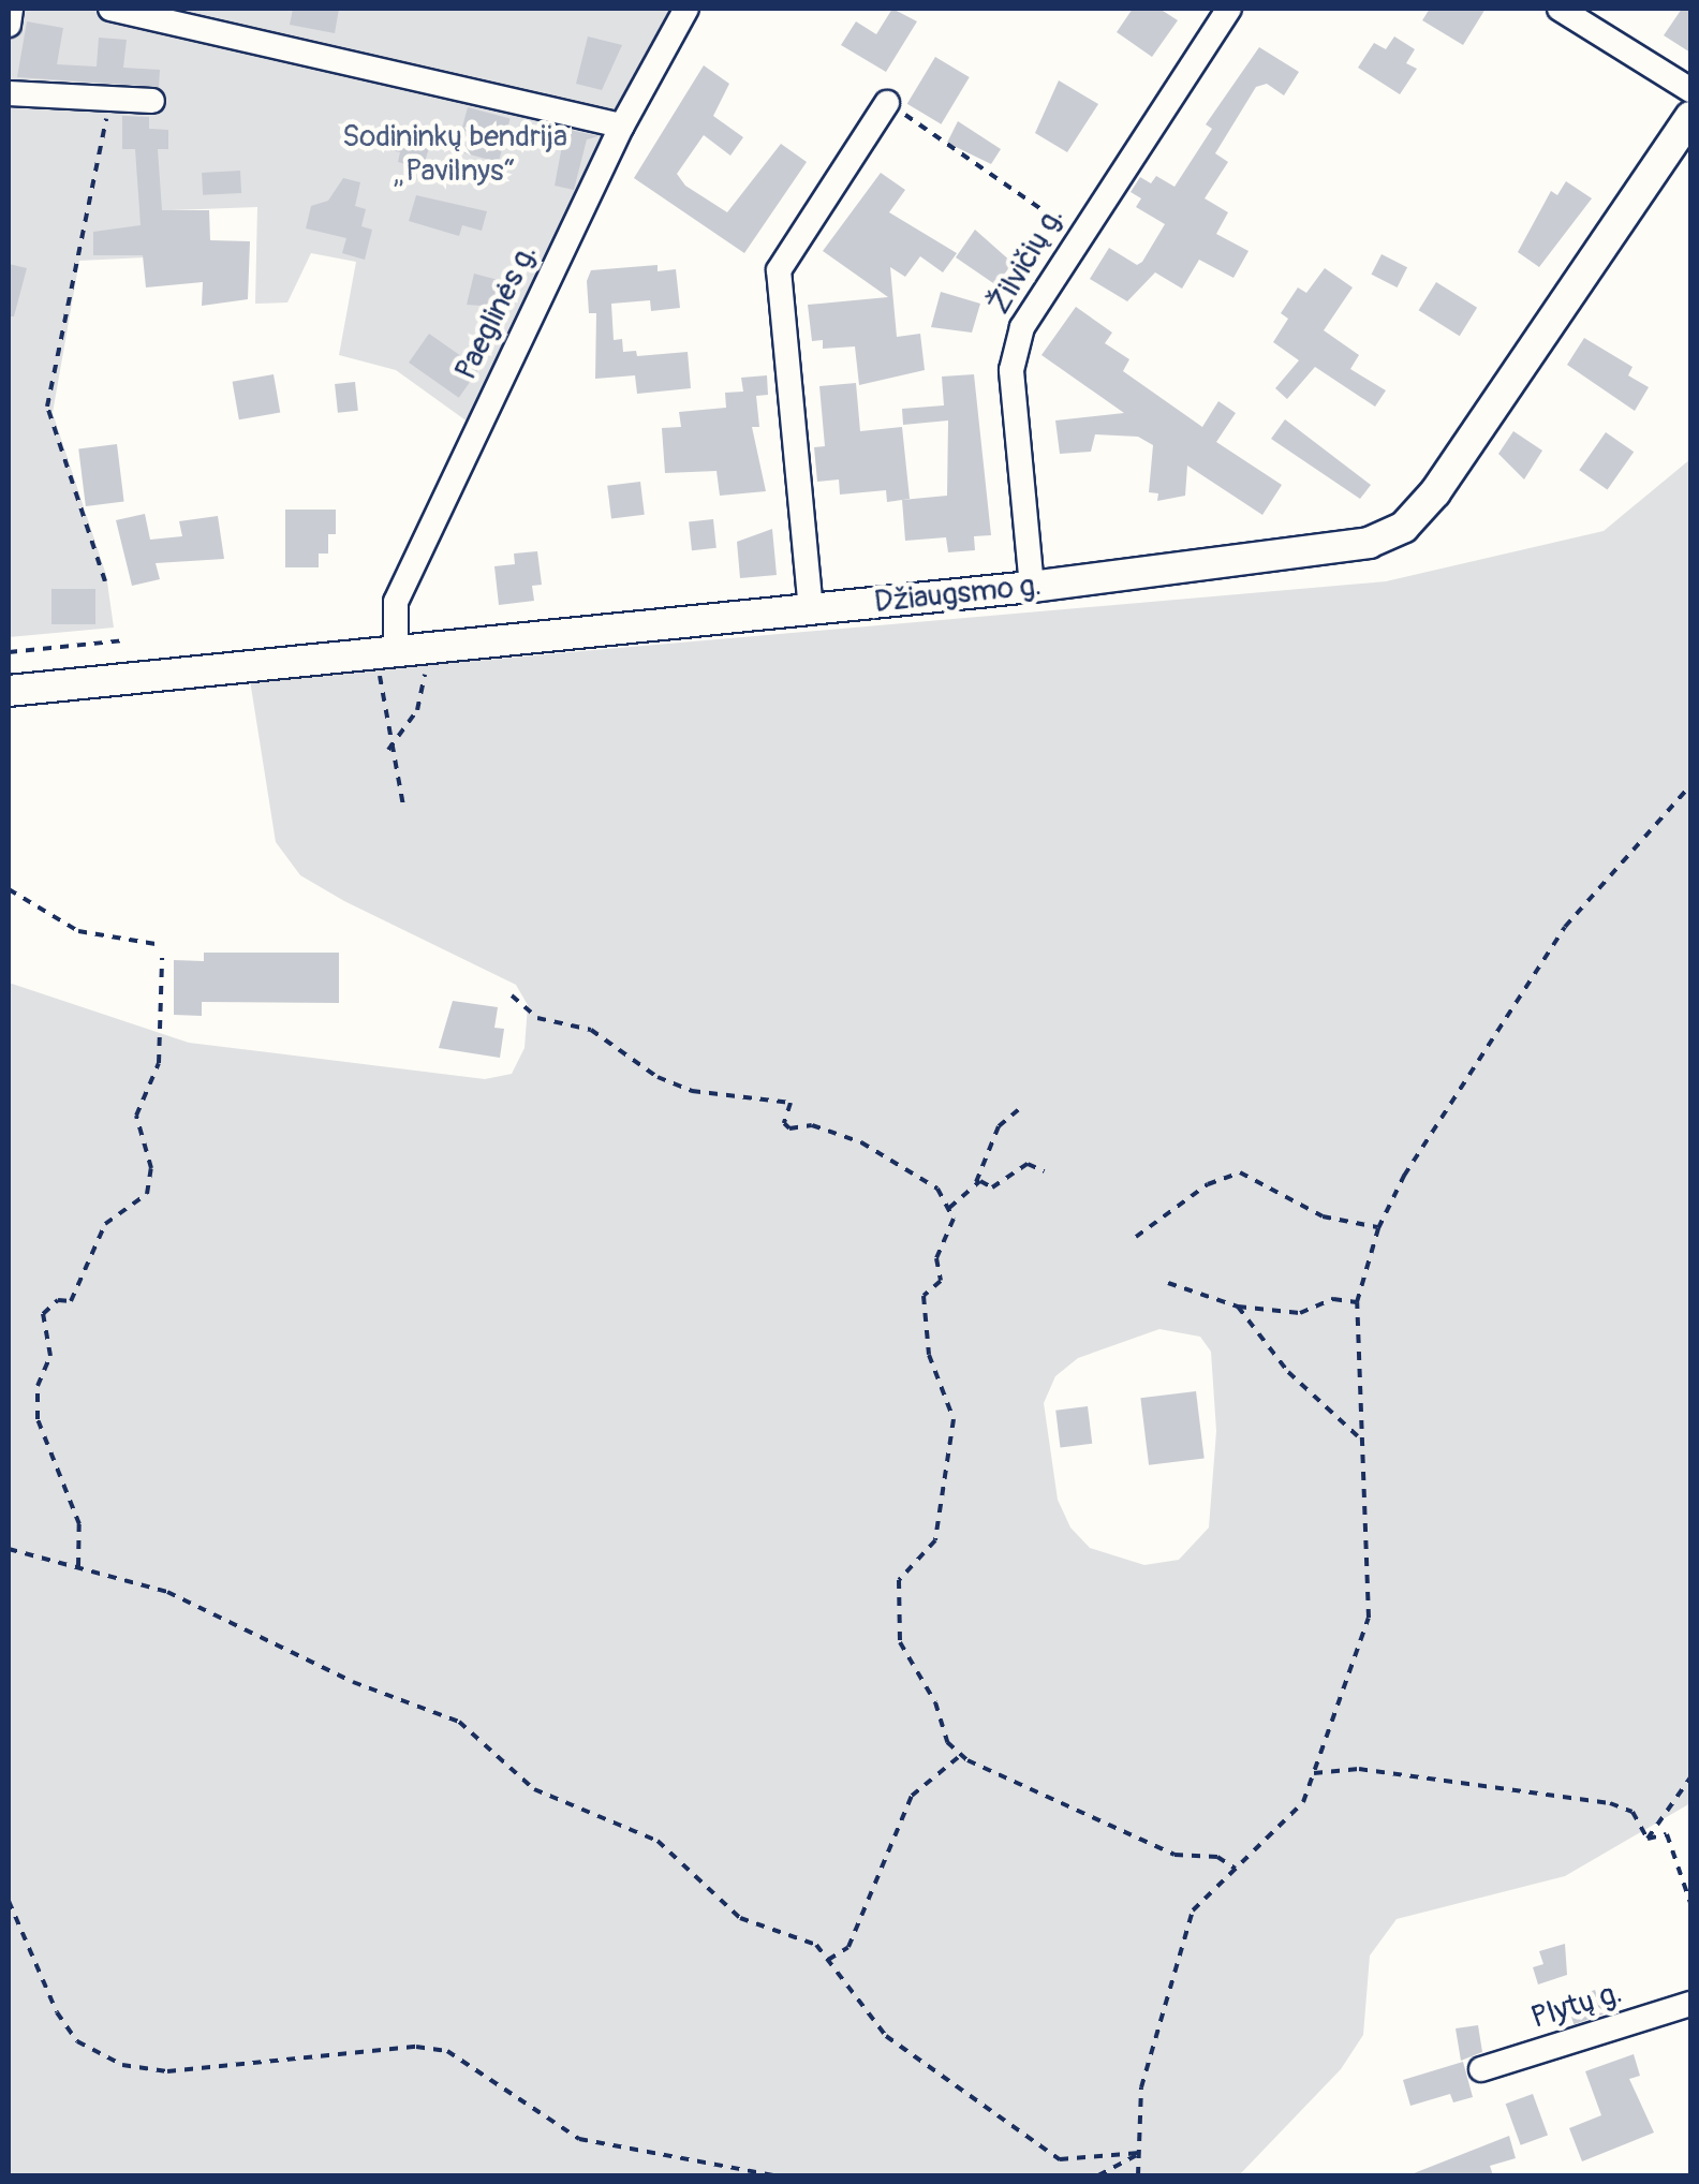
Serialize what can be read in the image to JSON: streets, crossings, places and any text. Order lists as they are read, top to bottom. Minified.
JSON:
{"streets":{"street":["Žilvičių g.","Paeglinės g.","Džiaugsmo g.","Plytų g."]},"crossings":[["Žilvičių g.","Džiaugsmo g."],["Paeglinės g.","Džiaugsmo g."]],"parks":["Sodininkų bendrija „Pavilnys“"]}
